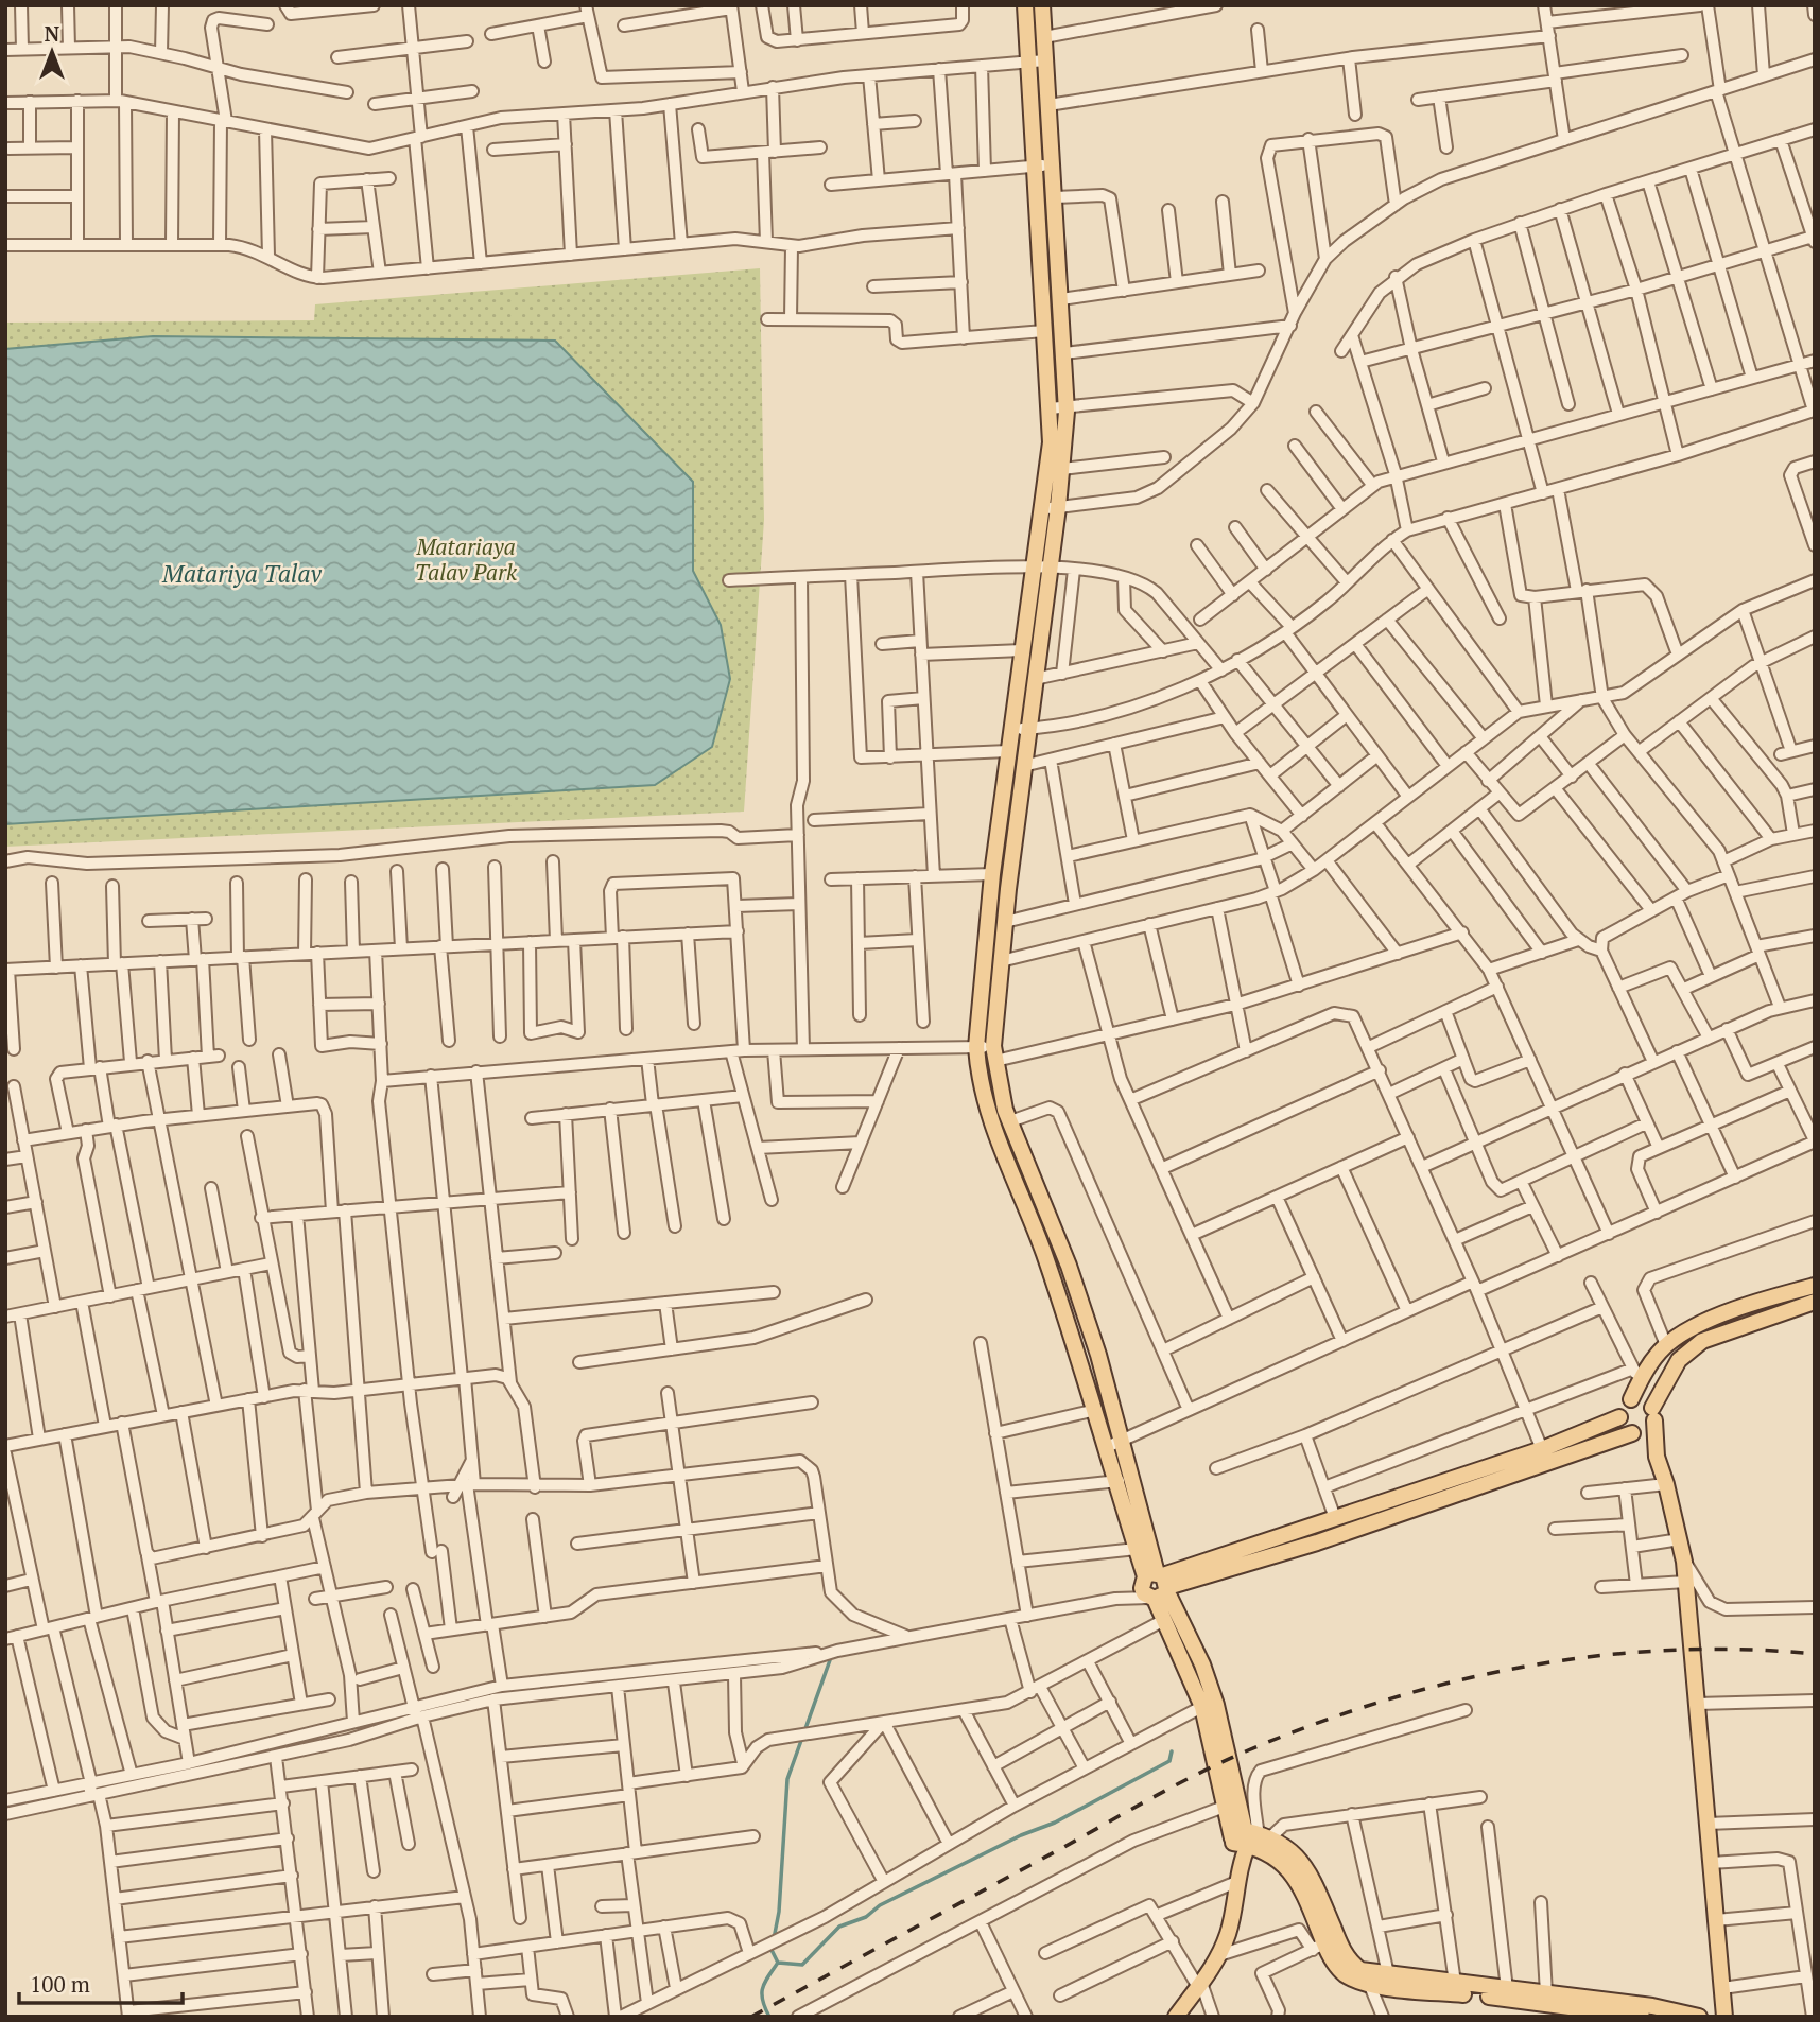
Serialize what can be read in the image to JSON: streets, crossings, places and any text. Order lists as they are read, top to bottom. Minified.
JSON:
{"water":["Matariya Talav"],"parks":["Matariaya Talav Park"],"scale_bar":"100 m","north":"top"}
